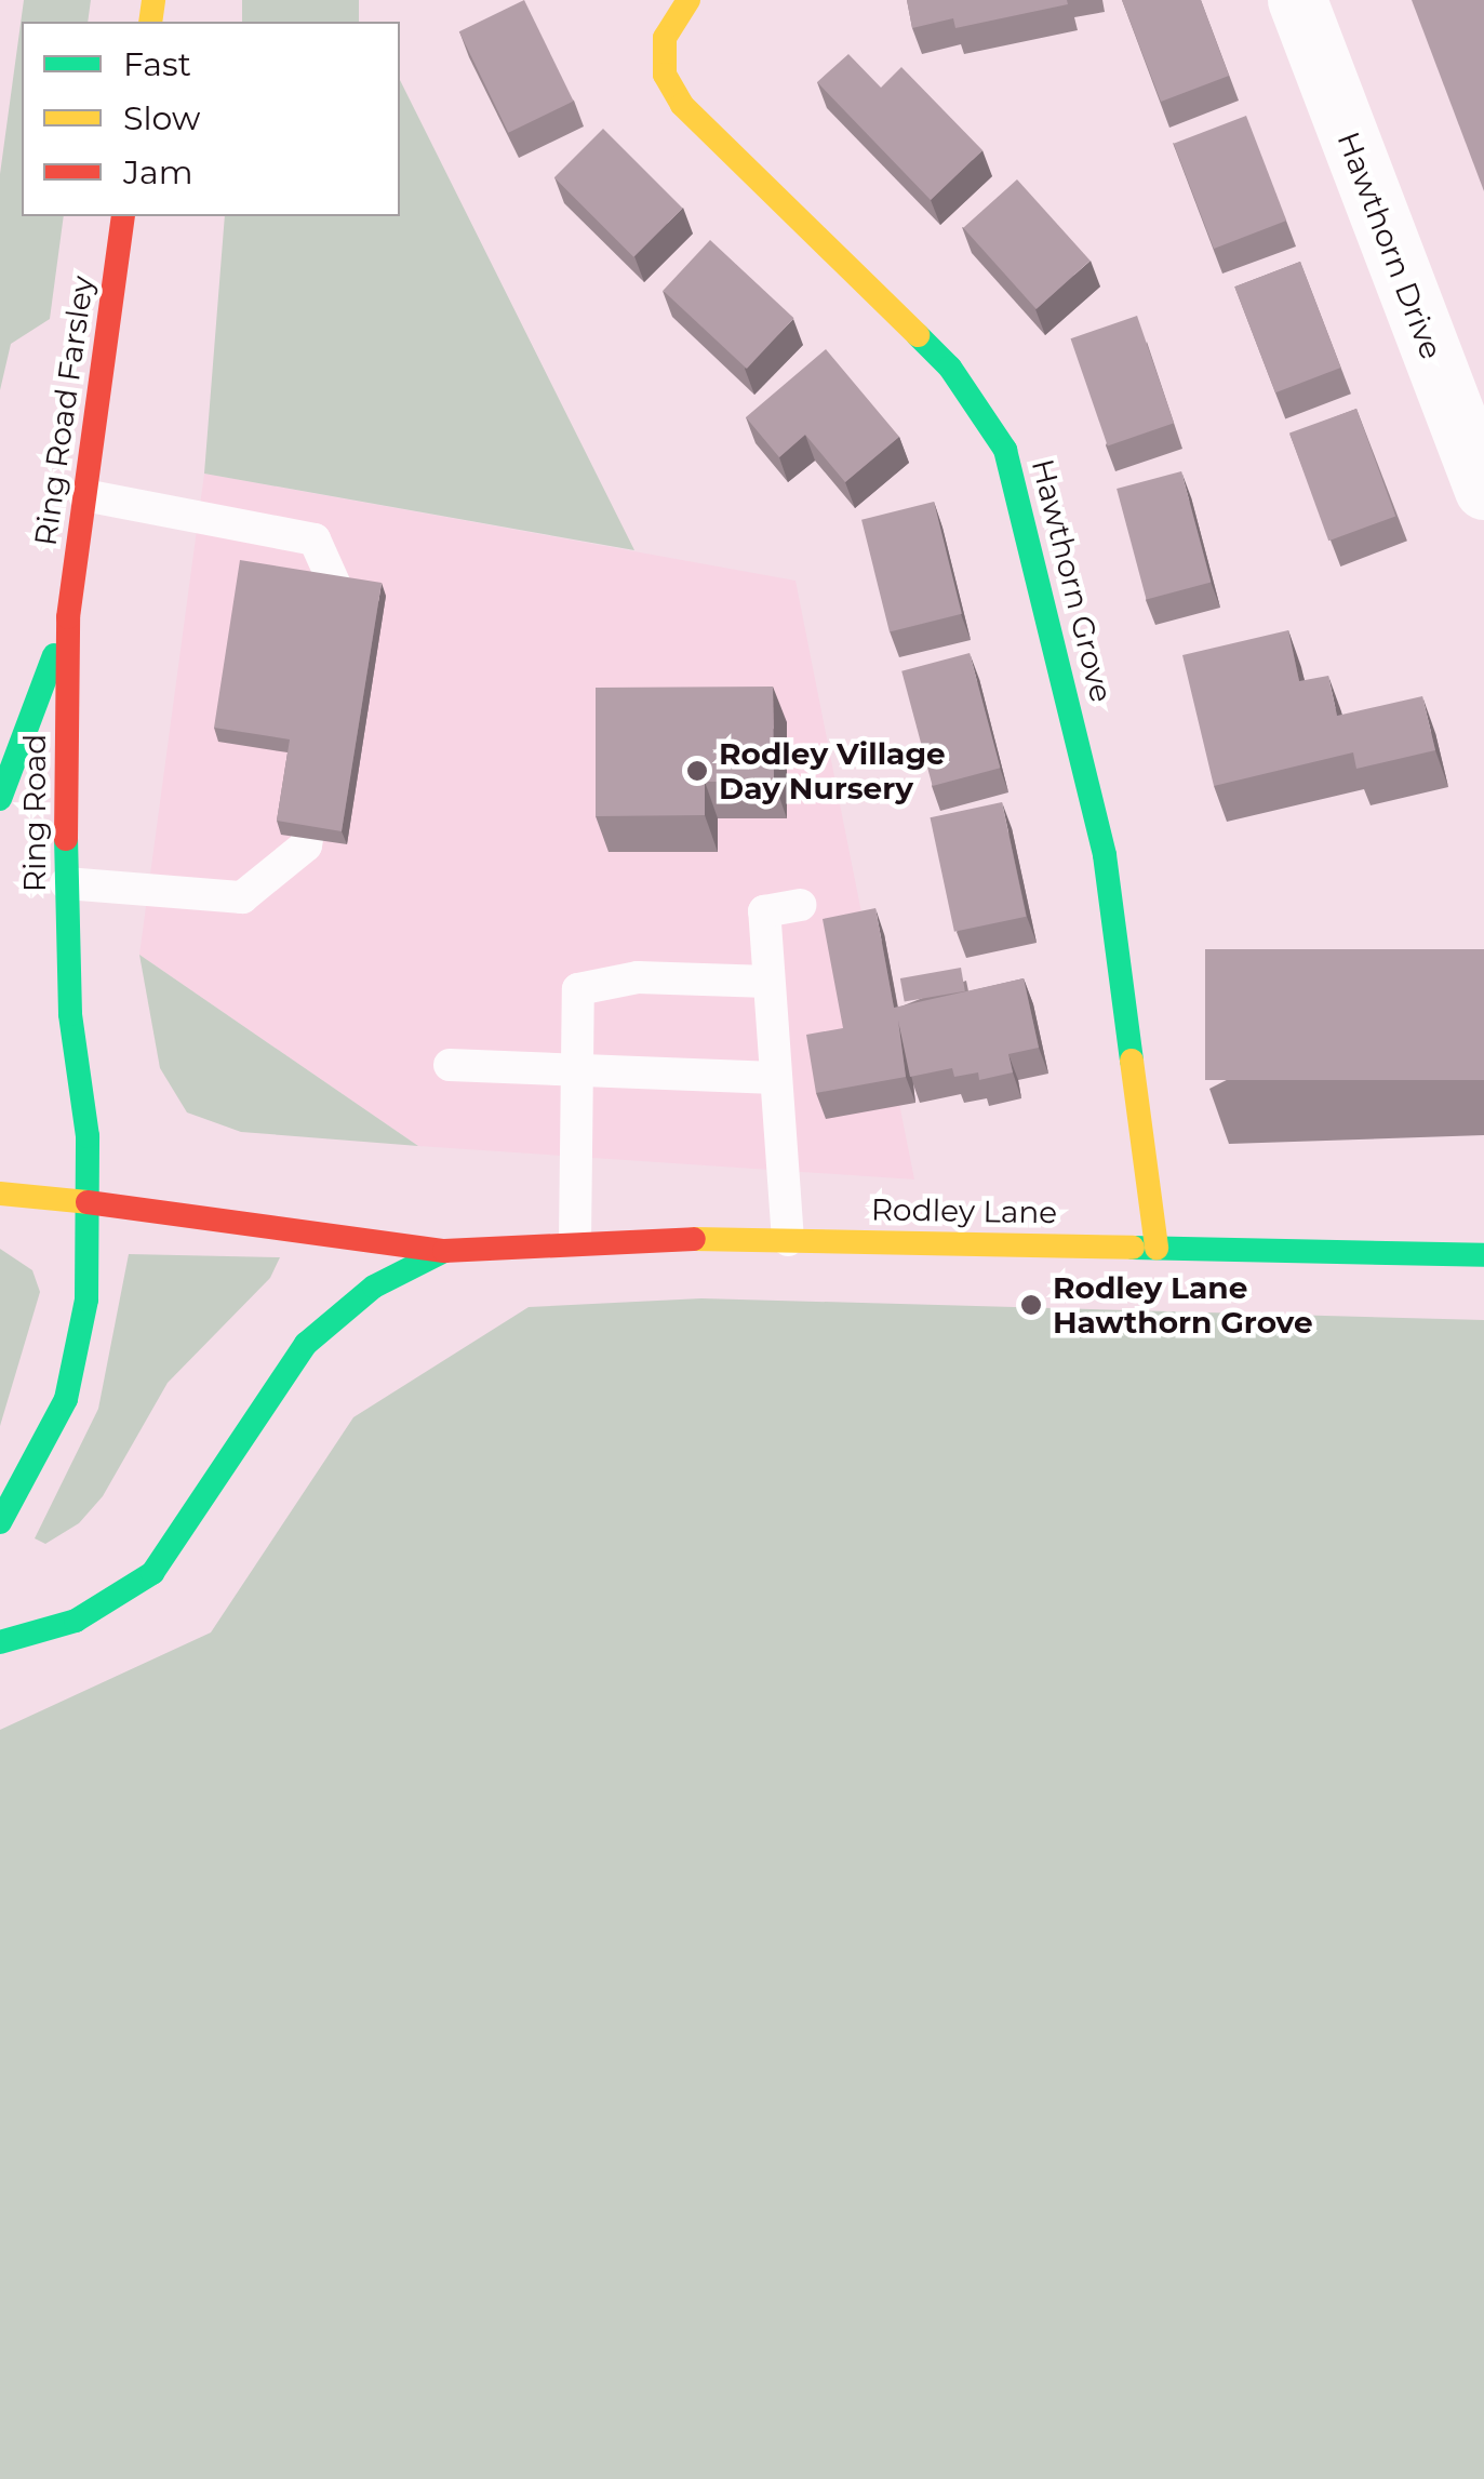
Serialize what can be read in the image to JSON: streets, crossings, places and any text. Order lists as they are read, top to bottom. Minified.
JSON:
{"streets":{"main road":["Ring Road Farsley","Hawthorn Grove","Ring Road","Rodley Lane"],"street":["Hawthorn Drive"]},"crossings":[["Ring Road Farsley","Ring Road"],["Hawthorn Grove","Rodley Lane"],["Ring Road","Rodley Lane"]],"places":["Rodley Village Day Nursery","Rodley Lane Hawthorn Grove"],"legend":["Fast","Slow","Jam"]}
